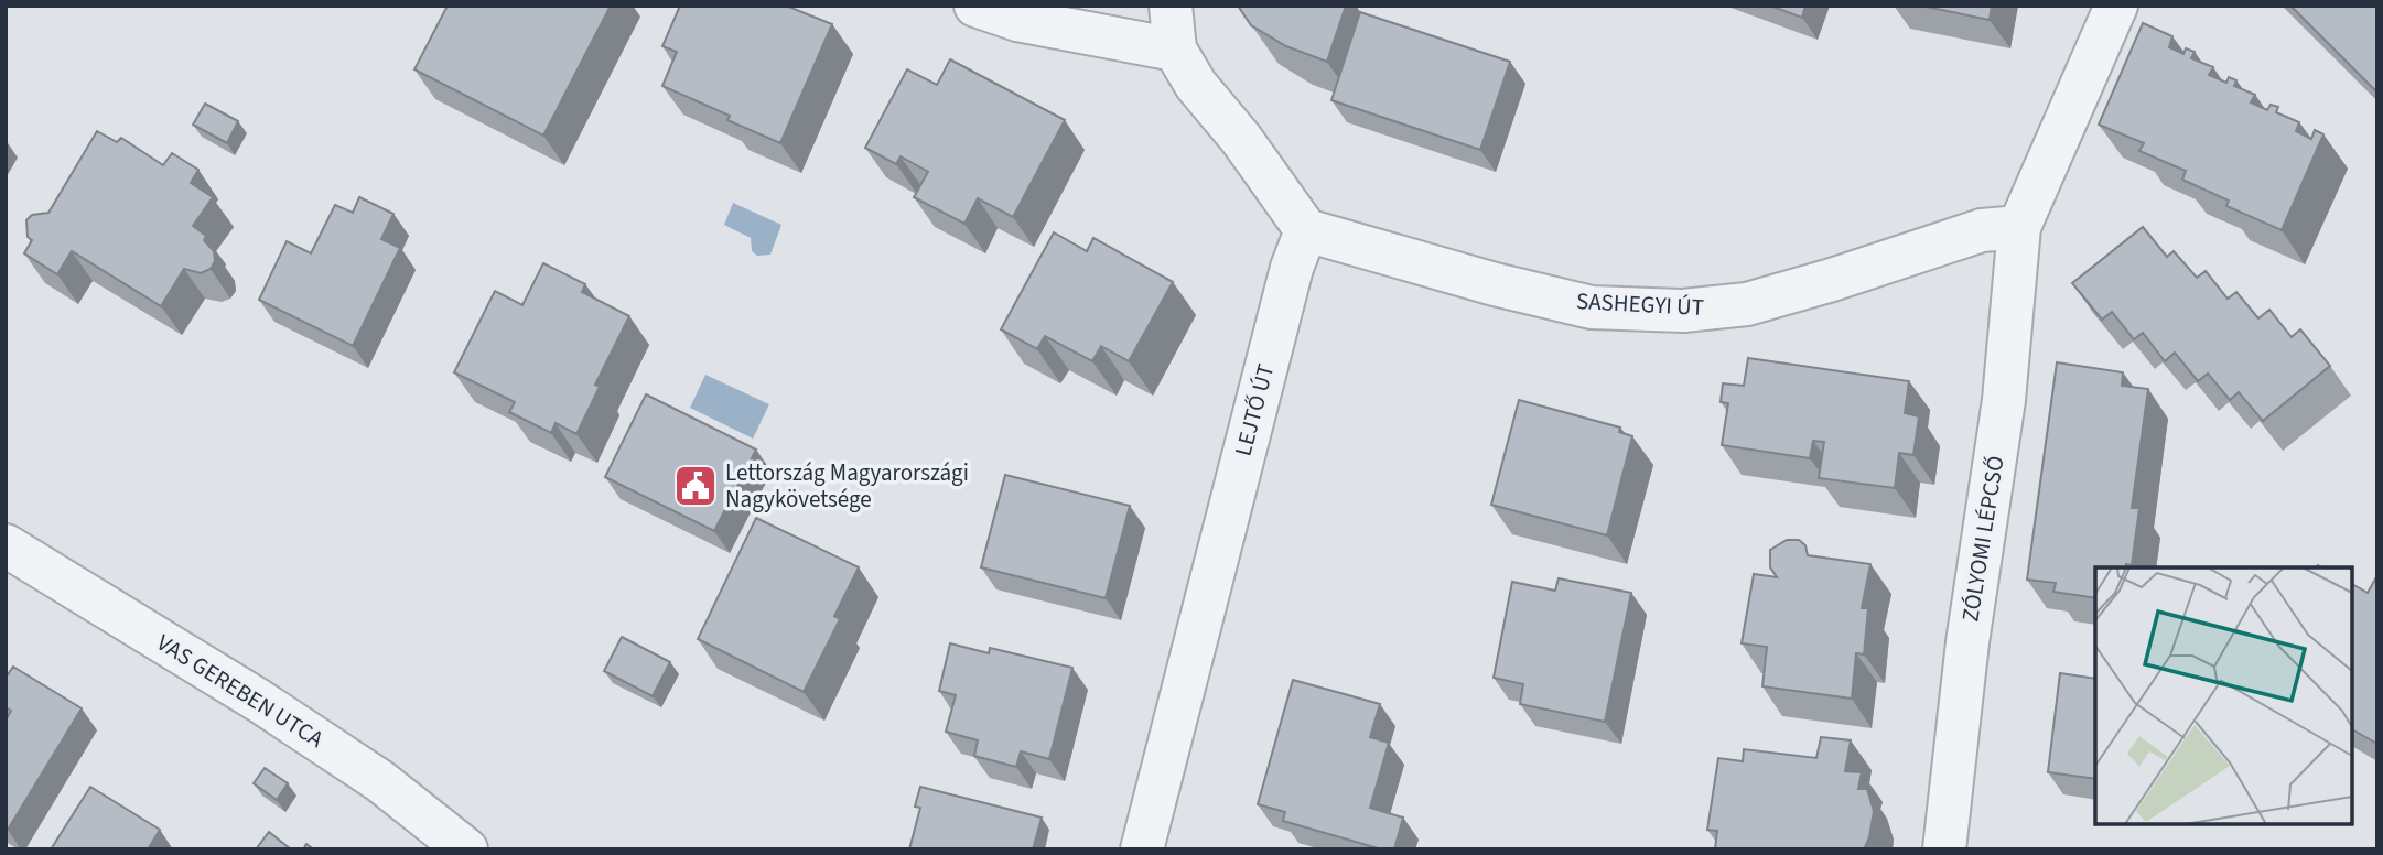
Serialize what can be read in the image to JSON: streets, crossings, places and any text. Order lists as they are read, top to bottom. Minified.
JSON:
{"streets":{"street":["SASHEGYI ÚT","LEJTŐ ÚT","ZÓLYOMI LÉPCSŐ","VAS GEREBEN UTCA"]},"crossings":[["SASHEGYI ÚT","LEJTŐ ÚT"],["SASHEGYI ÚT","ZÓLYOMI LÉPCSŐ"]],"places":{"public building":["Lettország Magyarországi Nagykövetsége"]}}
